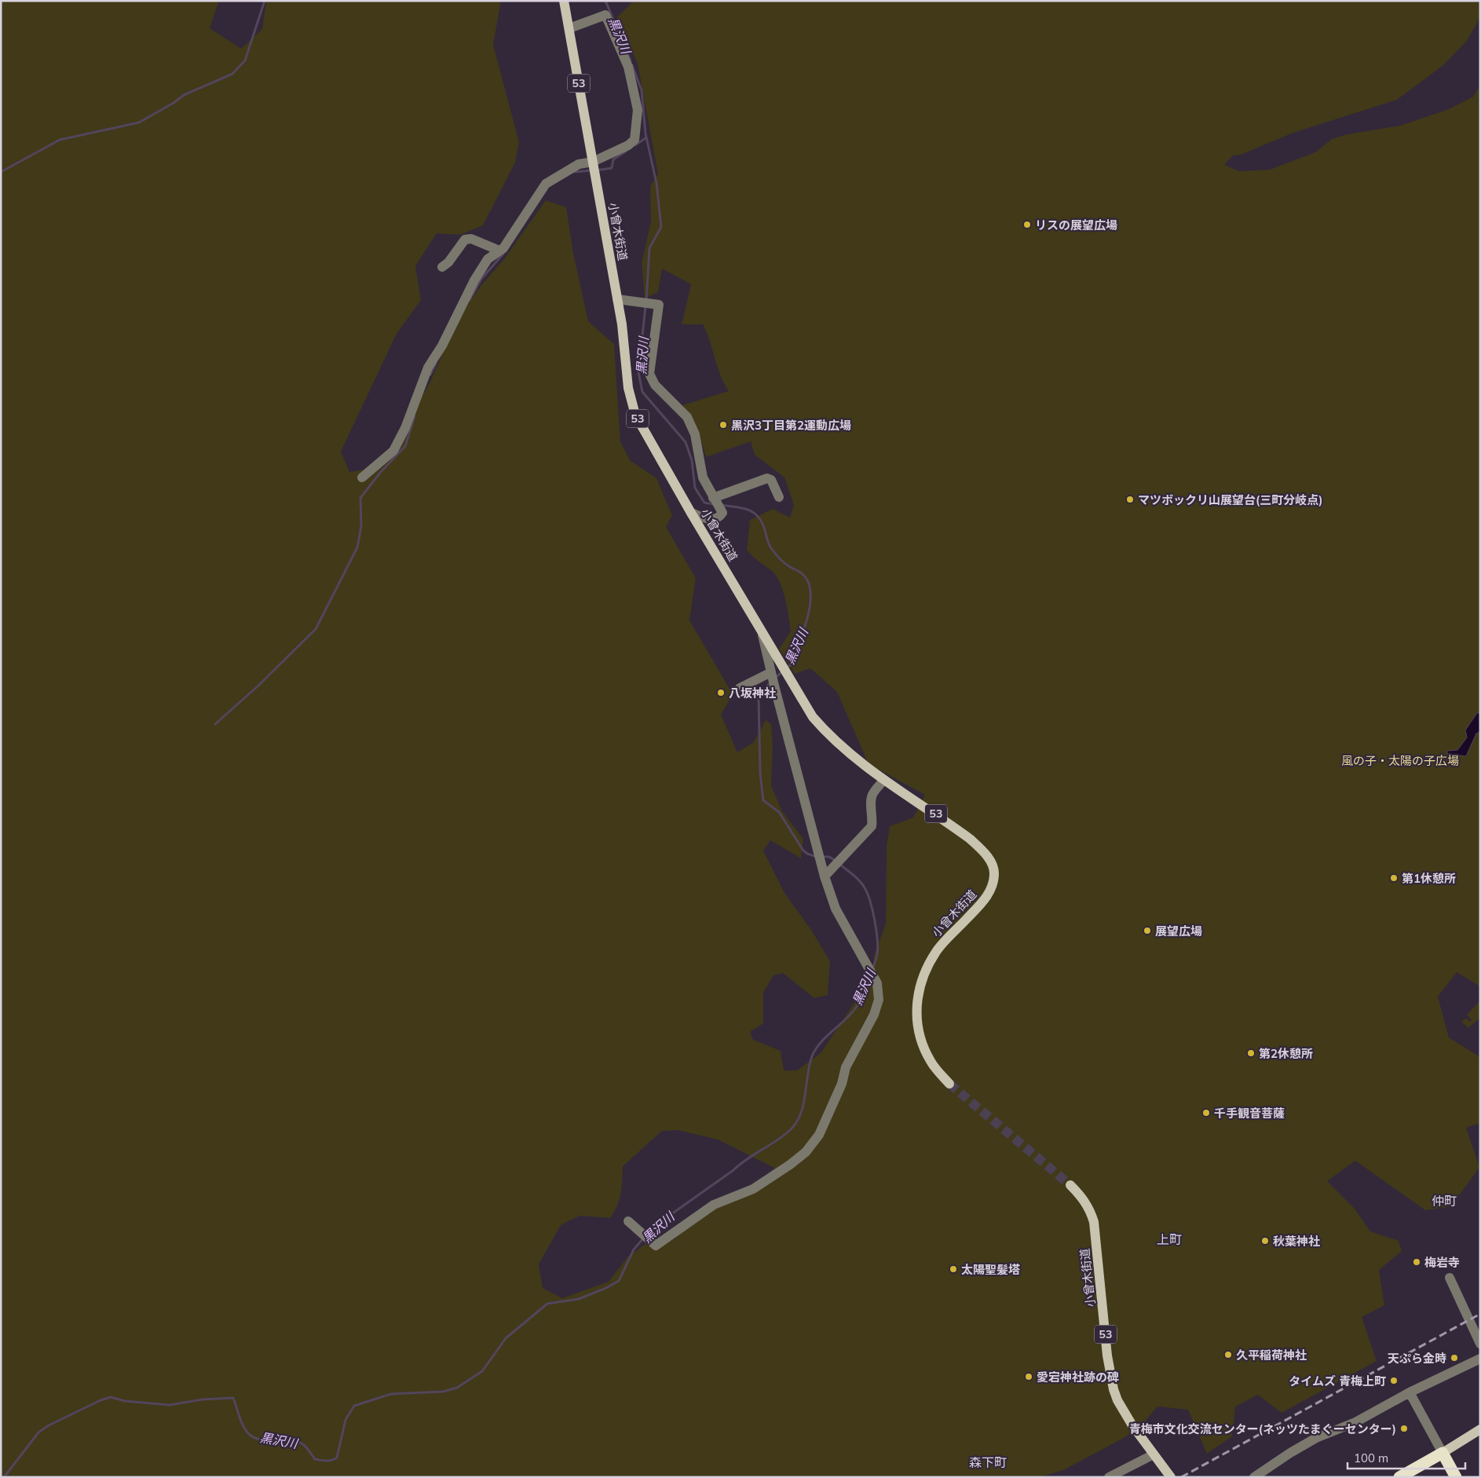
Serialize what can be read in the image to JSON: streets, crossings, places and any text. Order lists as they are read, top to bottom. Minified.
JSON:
{"streets":{"main road":["53","小曾木街道"]},"districts":["仲町","上町","森下町"],"water":["黒沢川"],"parks":["風の子・太陽の子広場"],"places":["リスの展望広場","黒沢3丁目第2運動広場","マツボックリ山展望台(三町分岐点)","八坂神社","第1休憩所","展望広場","第2休憩所","千手観音菩薩","秋葉神社","梅岩寺","太陽聖髪塔","久平稲荷神社","天ぷら金時","愛宕神社跡の碑","タイムズ 青梅上町","青梅市文化交流センター(ネッツたまぐーセンター)"],"scale_bar":"100 m"}
